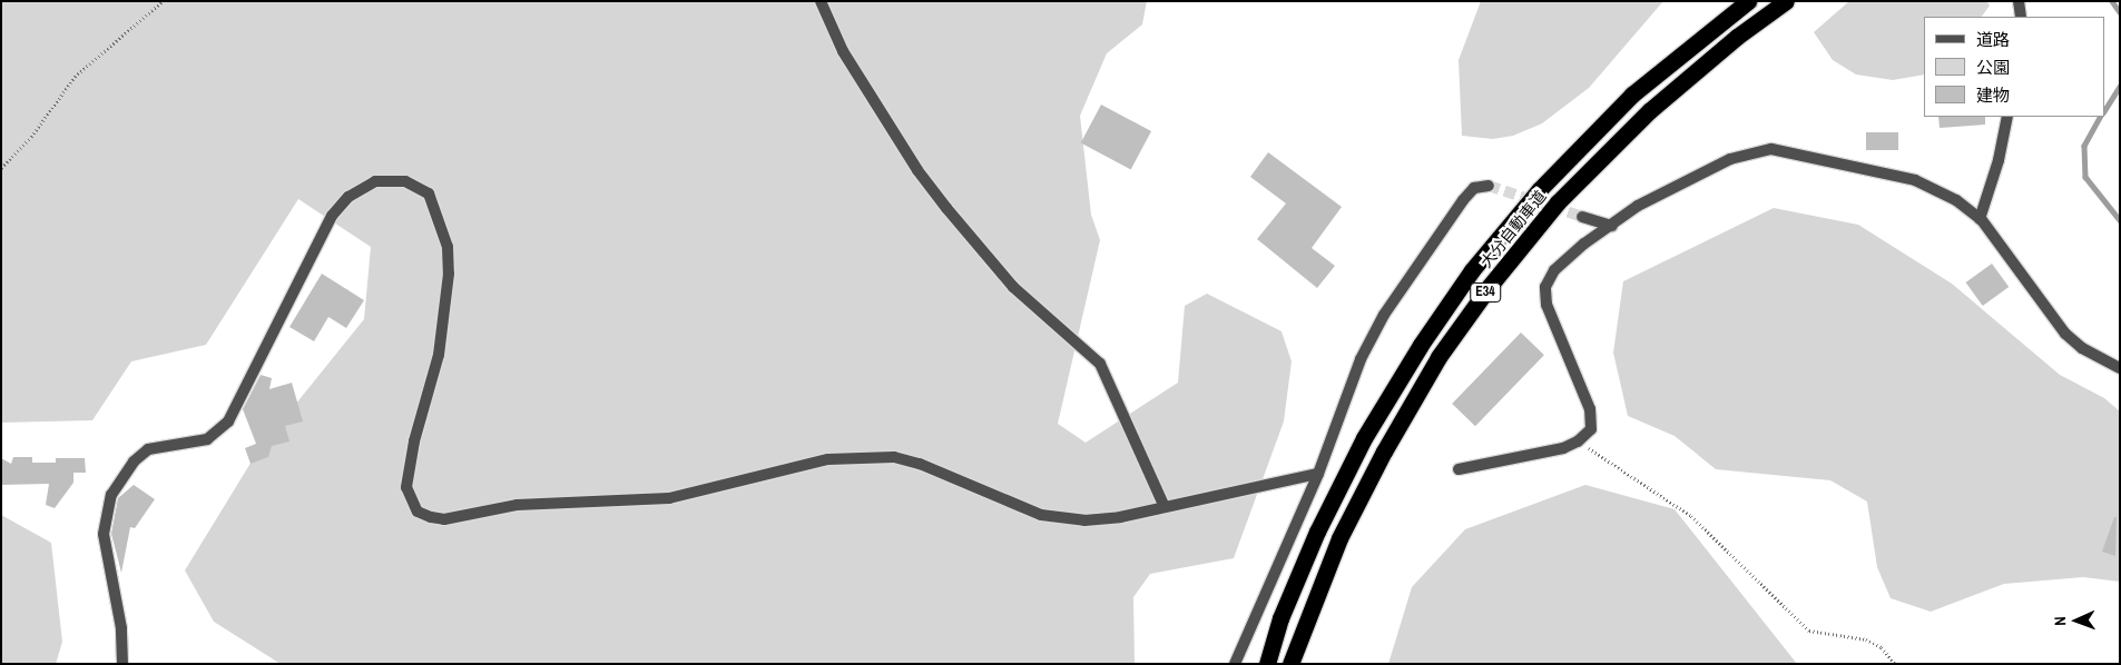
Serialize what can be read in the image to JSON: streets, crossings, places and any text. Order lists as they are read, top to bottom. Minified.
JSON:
{"streets":{"highway":["大分自動車道","E34"]},"legend":["道路","公園","建物"],"north":"left"}
